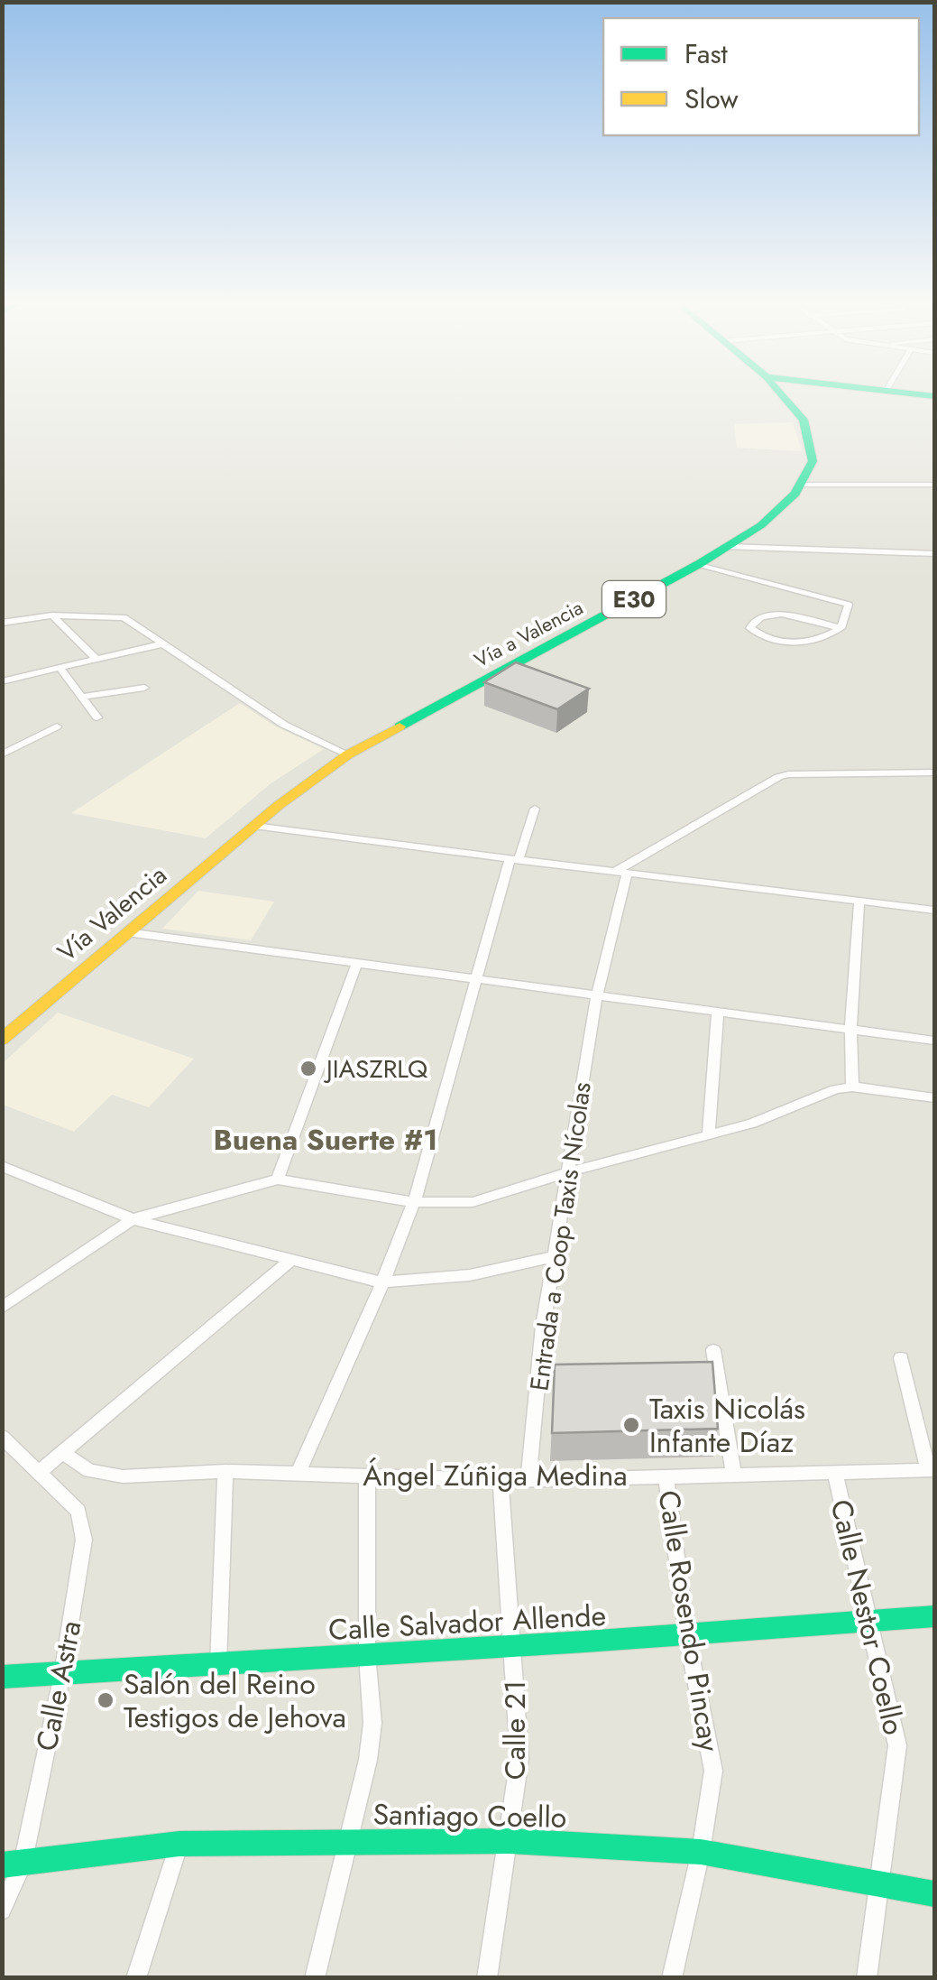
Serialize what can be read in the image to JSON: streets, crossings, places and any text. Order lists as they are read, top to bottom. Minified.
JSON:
{"streets":{"main road":["E30","Vía a Valencia","Vía Valencia","Calle Salvador Allende","Santiago Coello"],"street":["Entrada a Coop Taxis Nícolas","Ángel Zúñiga Medina","Calle Nestor Coello","Calle Rosendo Pincay","Calle Astra","Calle 21"]},"crossings":[["Vía a Valencia","Vía Valencia"],["Entrada a Coop Taxis Nícolas","Ángel Zúñiga Medina"],["Ángel Zúñiga Medina","Calle Nestor Coello"],["Ángel Zúñiga Medina","Calle Rosendo Pincay"],["Ángel Zúñiga Medina","Calle 21"],["Calle Nestor Coello","Calle Salvador Allende"],["Calle Nestor Coello","Santiago Coello"],["Calle Rosendo Pincay","Calle Salvador Allende"],["Calle Rosendo Pincay","Santiago Coello"],["Calle Salvador Allende","Calle Astra"],["Calle Salvador Allende","Calle 21"],["Calle Astra","Santiago Coello"],["Calle 21","Santiago Coello"]],"districts":["Buena Suerte #1"],"places":["JIASZRLQ","Taxis Nicolás Infante Díaz","Salón del Reino Testigos de Jehova"],"legend":["Fast","Slow"]}
